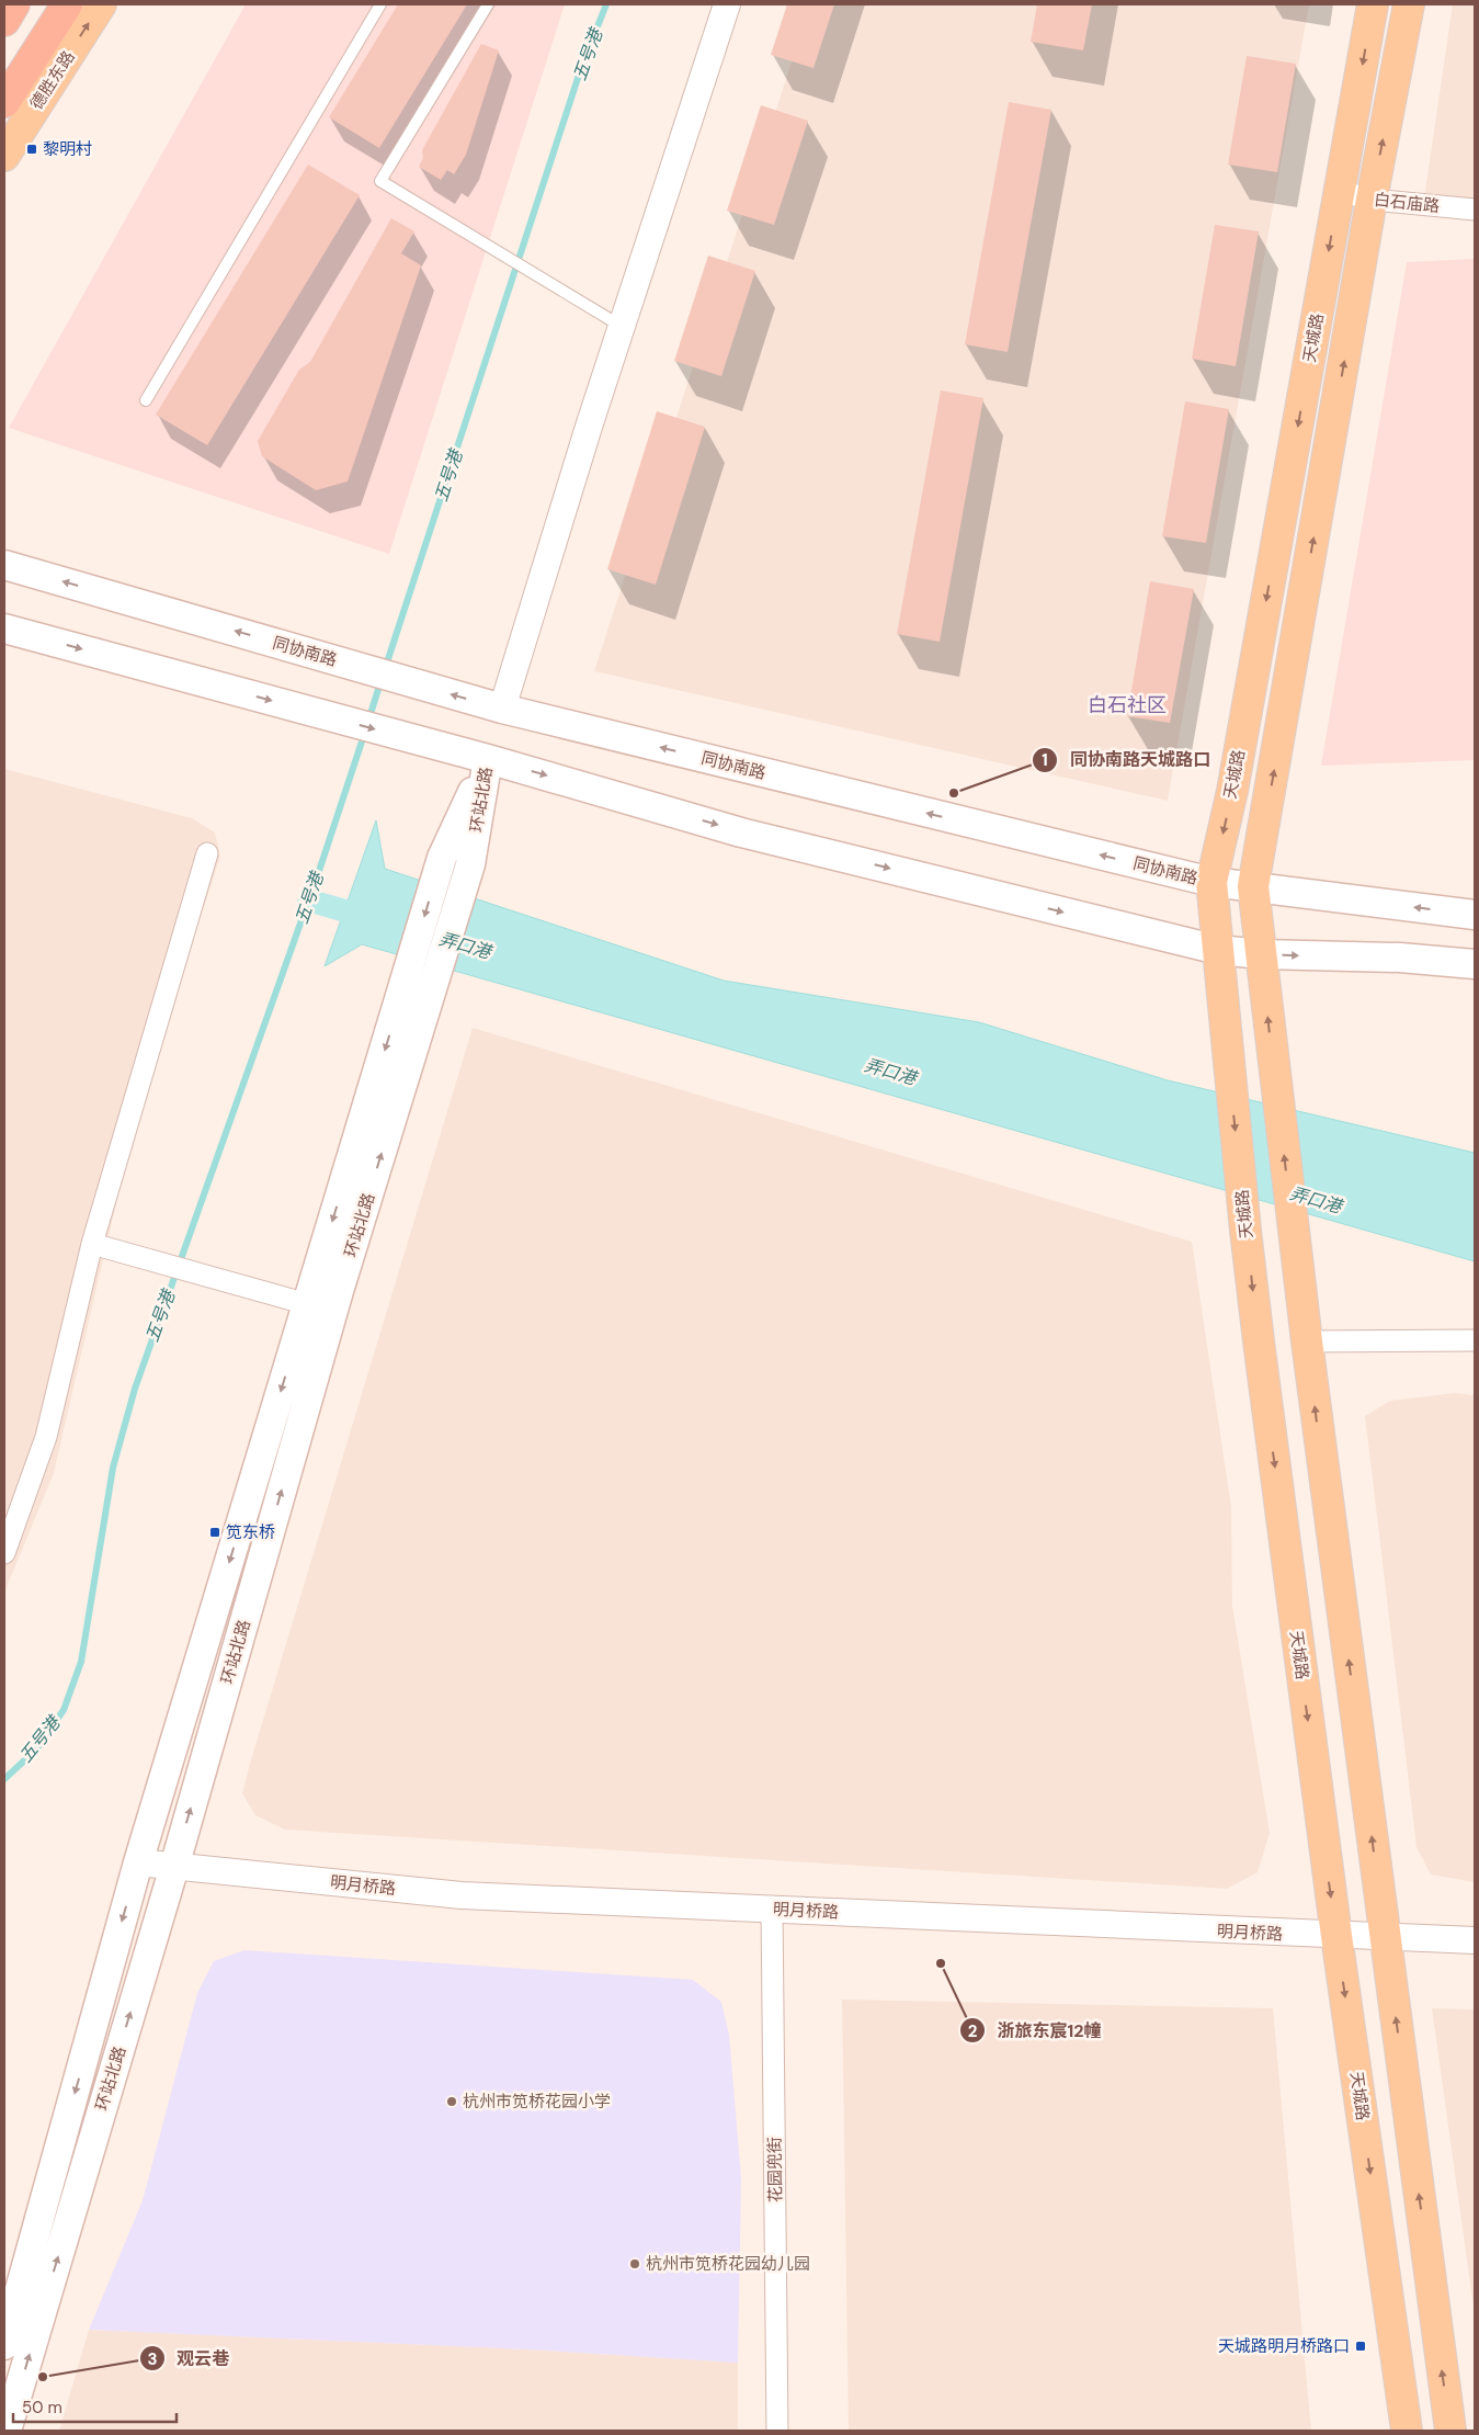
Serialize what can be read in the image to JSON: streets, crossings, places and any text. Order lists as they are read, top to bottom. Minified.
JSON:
{"streets":{"main road":["德胜东路","天城路","同协南路","环站北路"],"street":["白石庙路","明月桥路","花园兜街"]},"crossings":[["白石庙路","天城路"],["天城路","同协南路"],["天城路","明月桥路"],["环站北路","明月桥路"],["明月桥路","花园兜街"]],"one_way":["德胜东路"],"districts":["白石社区"],"water":["五号港","弄口港"],"places":{"transit":["黎明村","笕东桥","天城路明月桥路口"],"other":["同协南路天城路口","浙旅东宸12幢","杭州市笕桥花园小学","杭州市笕桥花园幼儿园","观云巷"]},"scale_bar":"50 m"}
